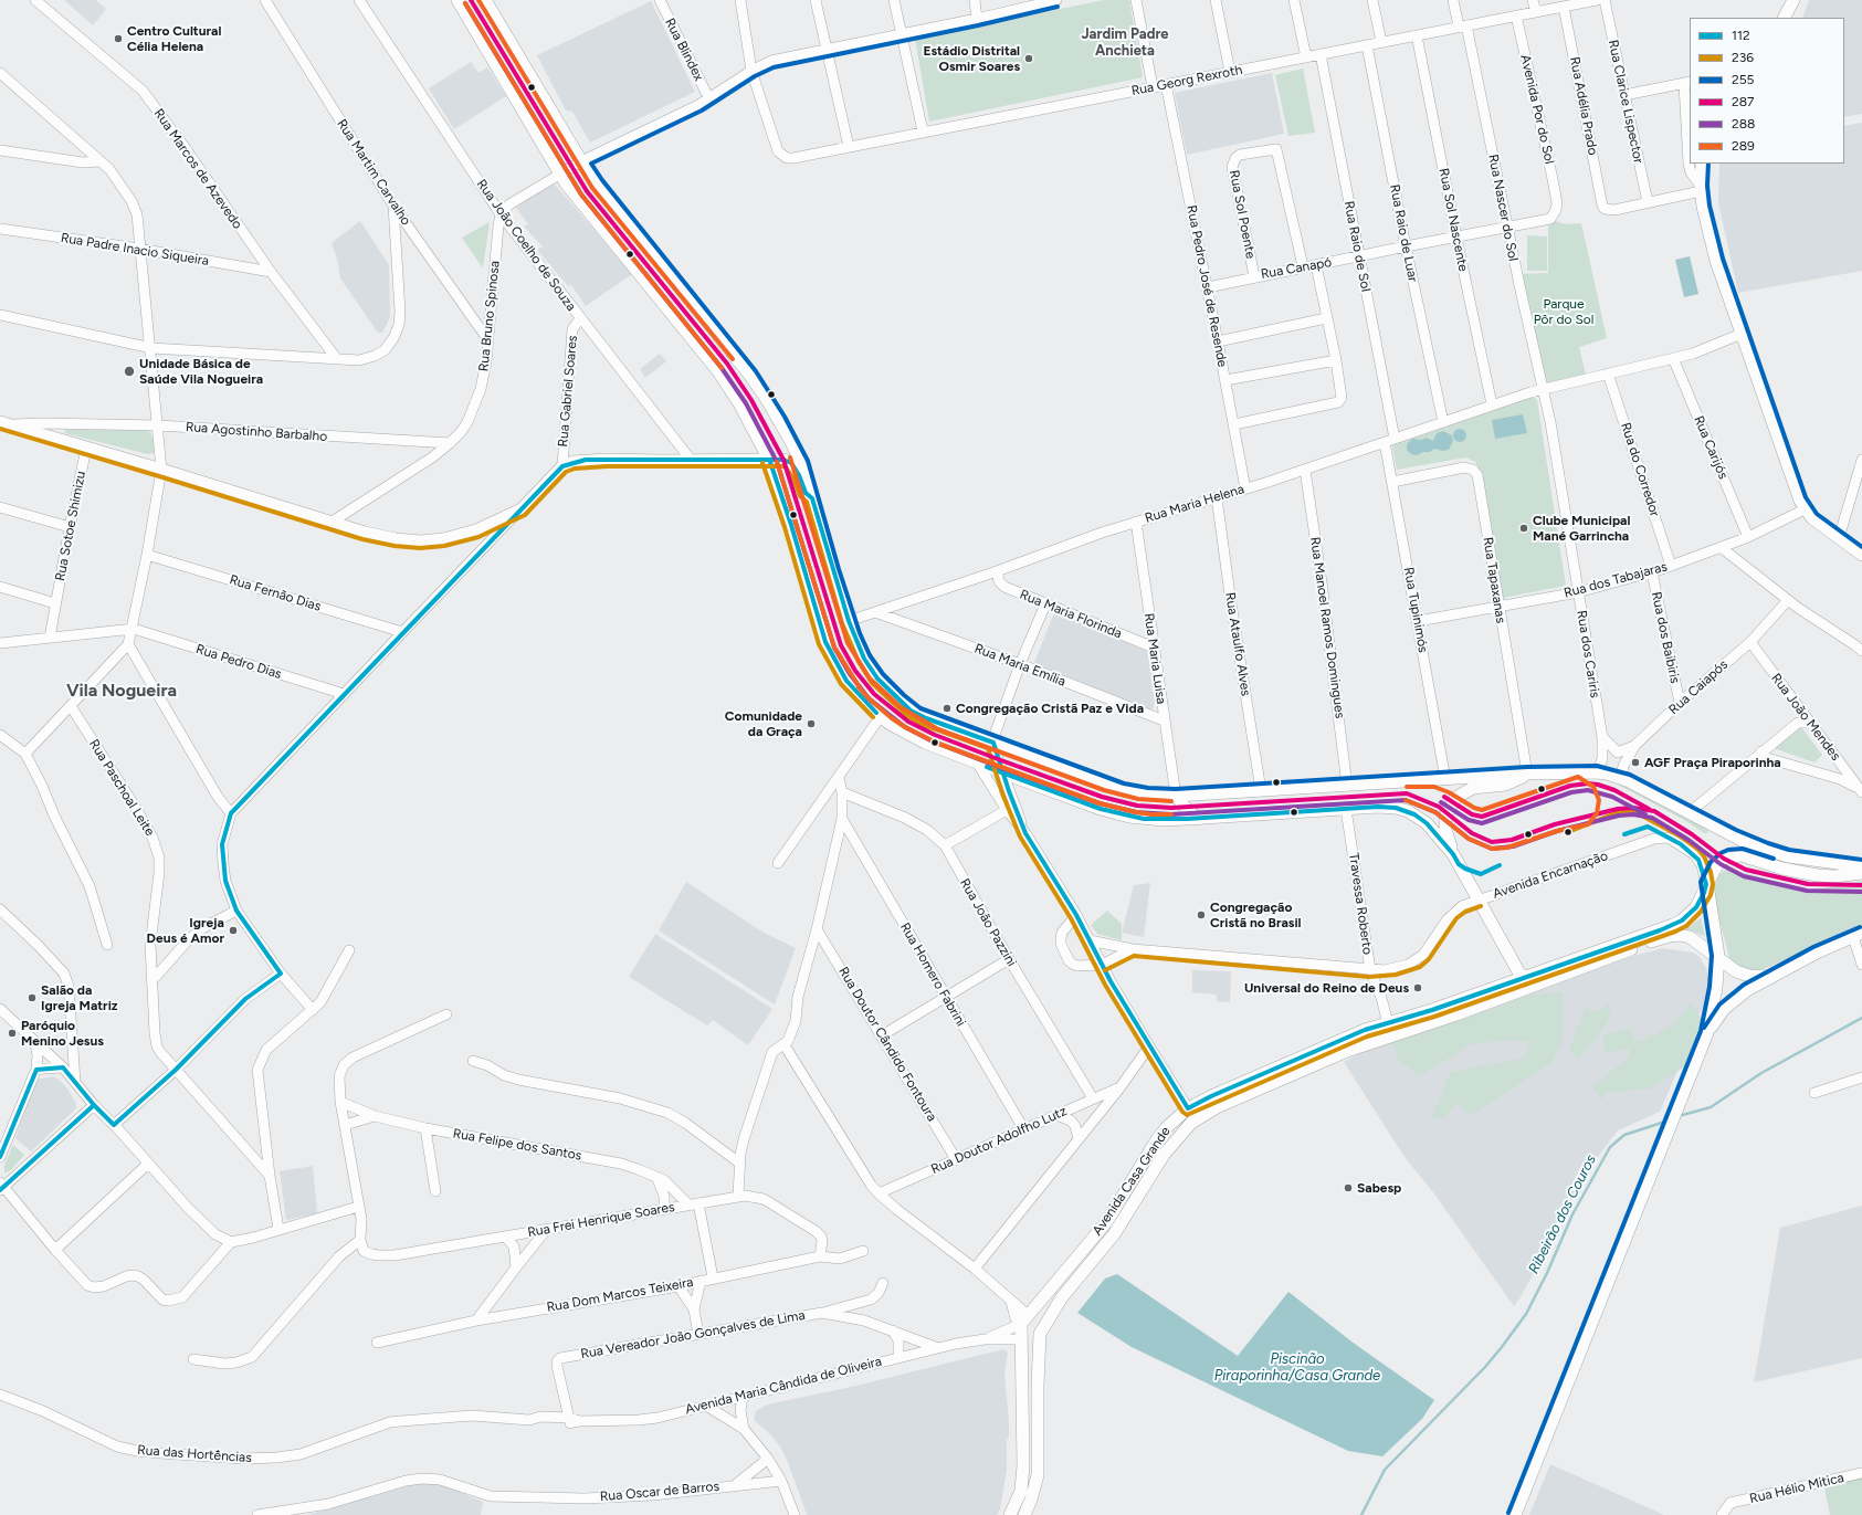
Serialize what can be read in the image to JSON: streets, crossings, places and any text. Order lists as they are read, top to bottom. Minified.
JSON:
{"streets":{"main road":["Avenida Casa Grande"],"street":["Rua Blindex","Rua Georg Rexroth","Rua Clarice Lispector","Rua Adélia Prado","Avenida Por do Sol","Rua Marcos de Azevedo","Rua Martim Carvalho","Rua Nascer do Sol","Rua Sol Poente","Rua Sol Nascente","Rua Raio de Luar","Rua João Coelho de Souza","Rua Raio de Sol","Rua Padre Inacio Siqueira","Rua Canapó","Rua Pedro José de Resende","Rua Bruno Spinosa","Rua Gabriel Soares","Rua Agostinho Barbalho","Rua Carijós","Rua do Corredor","Rua Maria Helena","Rua Sotoe Shimizu","Rua Tapaxanas","Rua dos Tabajaras","Rua Fernão Dias","Rua Tupinimós","Rua Maria Florinda","Rua Manoel Ramos Domingues","Rua dos Baibiris","Rua Ataulfo Alves","Rua dos Cariris","Rua Maria Luisa","Rua Pedro Dias","Rua Maria Emília","Rua Caiapós","Rua João Mendes","Rua Paschoal Leite","Avenida Encarnação","Travessa Roberto","Rua João Pazzini","Rua Homero Fabrini","Rua Doutor Cândido Fontoura","Rua Doutor Adolfho Lutz","Rua Felipe dos Santos","Rua Frei Henrique Soares","Rua Dom Marcos Teixeira","Rua Vereador João Gonçalves de Lima","Avenida Maria Cândida de Oliveira","Rua das Hortências","Rua Hélio Mitica","Rua Oscar de Barros"]},"crossings":[["Rua Georg Rexroth","Rua Adélia Prado"],["Rua Georg Rexroth","Avenida Por do Sol"],["Rua Georg Rexroth","Rua Nascer do Sol"],["Rua Georg Rexroth","Rua Sol Nascente"],["Rua Georg Rexroth","Rua Raio de Luar"],["Rua Georg Rexroth","Rua Raio de Sol"],["Rua Georg Rexroth","Rua Pedro José de Resende"],["Rua Clarice Lispector","Rua Adélia Prado"],["Avenida Por do Sol","Rua Canapó"],["Rua Marcos de Azevedo","Rua Padre Inacio Siqueira"],["Rua Martim Carvalho","Rua Bruno Spinosa"],["Rua Nascer do Sol","Rua Canapó"],["Rua Nascer do Sol","Rua Maria Helena"],["Rua Nascer do Sol","Rua dos Cariris"],["Rua Sol Poente","Rua Canapó"],["Rua Sol Nascente","Rua Canapó"],["Rua Sol Nascente","Rua Maria Helena"],["Rua Raio de Luar","Rua Canapó"],["Rua Raio de Luar","Rua Maria Helena"],["Rua João Coelho de Souza","Rua Bruno Spinosa"],["Rua João Coelho de Souza","Rua Gabriel Soares"],["Rua Raio de Sol","Rua Canapó"],["Rua Raio de Sol","Rua Maria Helena"],["Rua Raio de Sol","Rua Tupinimós"],["Rua Canapó","Rua Pedro José de Resende"],["Rua Pedro José de Resende","Rua Maria Helena"],["Rua Bruno Spinosa","Rua Agostinho Barbalho"],["Rua Carijós","Rua Maria Helena"],["Rua Carijós","Rua dos Tabajaras"],["Rua do Corredor","Rua Maria Helena"],["Rua do Corredor","Rua dos Tabajaras"],["Rua Maria Helena","Rua Tupinimós"],["Rua Maria Helena","Rua Maria Florinda"],["Rua Maria Helena","Rua Manoel Ramos Domingues"],["Rua Maria Helena","Rua Ataulfo Alves"],["Rua Maria Helena","Rua dos Cariris"],["Rua Maria Helena","Rua Maria Luisa"],["Rua Maria Helena","Rua Maria Emília"],["Rua Tapaxanas","Rua dos Tabajaras"],["Rua Tapaxanas","Rua Tupinimós"],["Rua dos Tabajaras","Rua Tupinimós"],["Rua dos Tabajaras","Rua dos Baibiris"],["Rua dos Tabajaras","Rua dos Cariris"],["Rua Maria Florinda","Rua Maria Luisa"],["Rua dos Baibiris","Rua Caiapós"],["Rua Maria Luisa","Rua Maria Emília"],["Rua Caiapós","Rua João Mendes"],["Avenida Encarnação","Travessa Roberto"],["Avenida Encarnação","Avenida Casa Grande"],["Travessa Roberto","Avenida Casa Grande"],["Rua João Pazzini","Rua Doutor Adolfho Lutz"],["Rua Homero Fabrini","Rua Doutor Adolfho Lutz"],["Rua Doutor Cândido Fontoura","Rua Doutor Adolfho Lutz"],["Rua Felipe dos Santos","Rua Frei Henrique Soares"],["Avenida Casa Grande","Avenida Maria Cândida de Oliveira"],["Rua Frei Henrique Soares","Rua Dom Marcos Teixeira"],["Rua Vereador João Gonçalves de Lima","Avenida Maria Cândida de Oliveira"],["Avenida Maria Cândida de Oliveira","Rua das Hortências"]],"districts":["Jardim Padre Anchieta","Vila Nogueira"],"water":["Ribeirão dos Couros","Piscinão Piraporinha/Casa Grande"],"parks":["Parque Pôr do Sol"],"places":["Centro Cultural Célia Helena","Estádio Distrital Osmir Soares","Unidade Básica de Saúde Vila Nogueira","Clube Municipal Mané Garrincha","Congregação Cristã Paz e Vida","Comunidade da Graça","AGF Praça Piraporinha","Congregação Cristã no Brasil","Igreja Deus é Amor","Universal do Reino de Deus","Salão da Igreja Matriz","Paróquio Menino Jesus","Sabesp"],"lines":["transit line 287","transit line 289","transit line 288","transit line 255","transit line 236","transit line 112"],"legend":["112","236","255","287","288","289"]}
